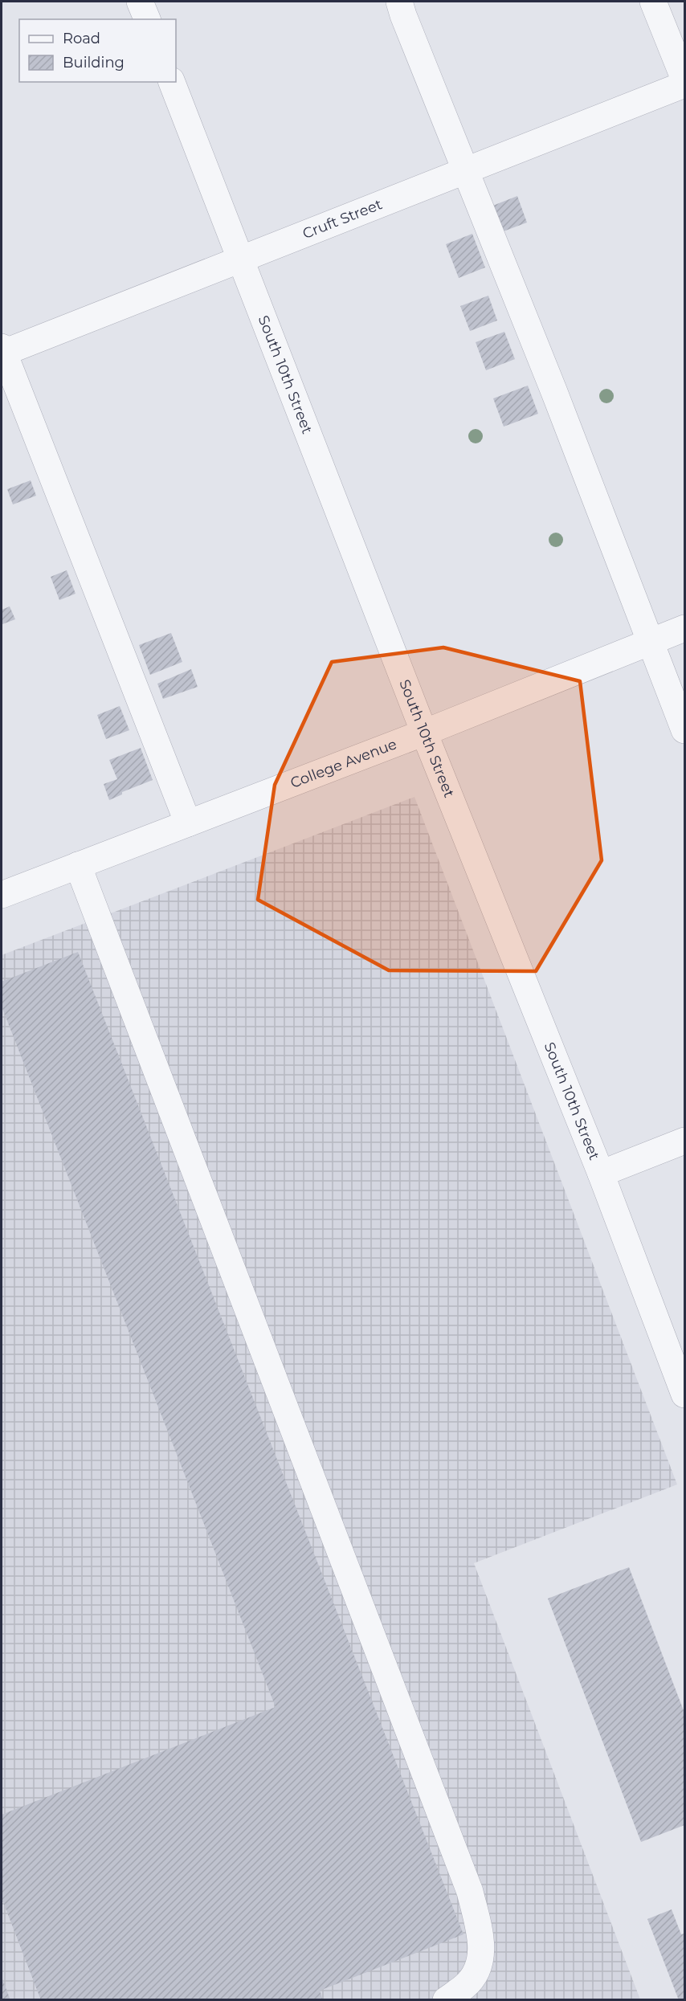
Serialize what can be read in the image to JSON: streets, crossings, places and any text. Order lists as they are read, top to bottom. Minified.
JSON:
{"streets":{"street":["Cruft Street","South 10th Street","College Avenue"]},"crossings":[["Cruft Street","South 10th Street"],["South 10th Street","College Avenue"]],"legend":["Road","Building"]}
